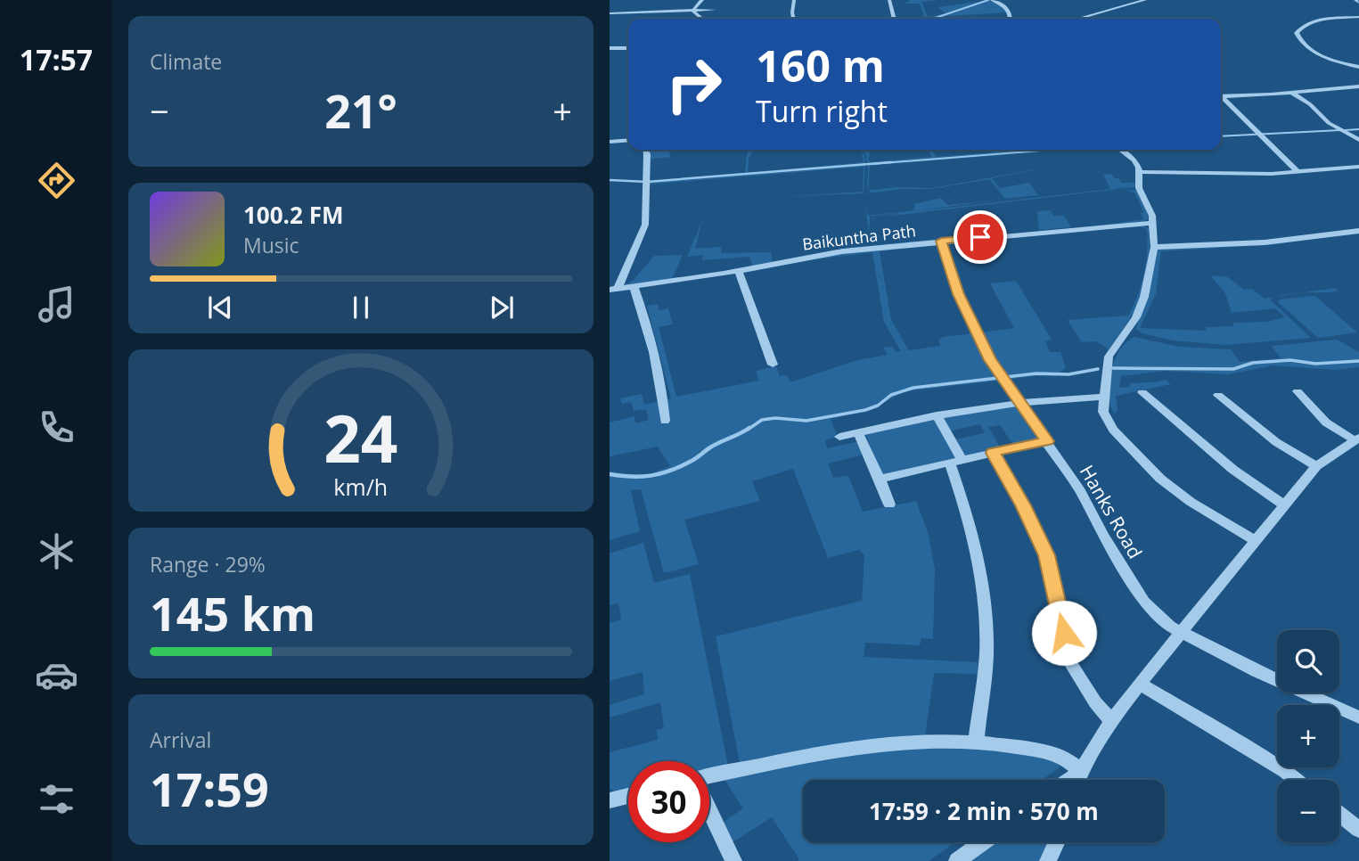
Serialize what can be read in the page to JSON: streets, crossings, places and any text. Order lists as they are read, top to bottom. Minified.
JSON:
{"streets":{"street":["Baikuntha Path","Hanks Road"]},"crossings":[["Baikuntha Path","Hanks Road"]],"page":{"tabs":"17:57","tile":["Climate",["Range · 29%","145 km"],["Arrival","17:59"]],"turn":["160 m","Turn right"],"heat":["−","21°","+"],"song":["100.2 FM","Music"],"map_buttons":["+","−"],"limit":"30","trip":"17:59 · 2 min · 570 m","gauge":["24","km/h"]}}
